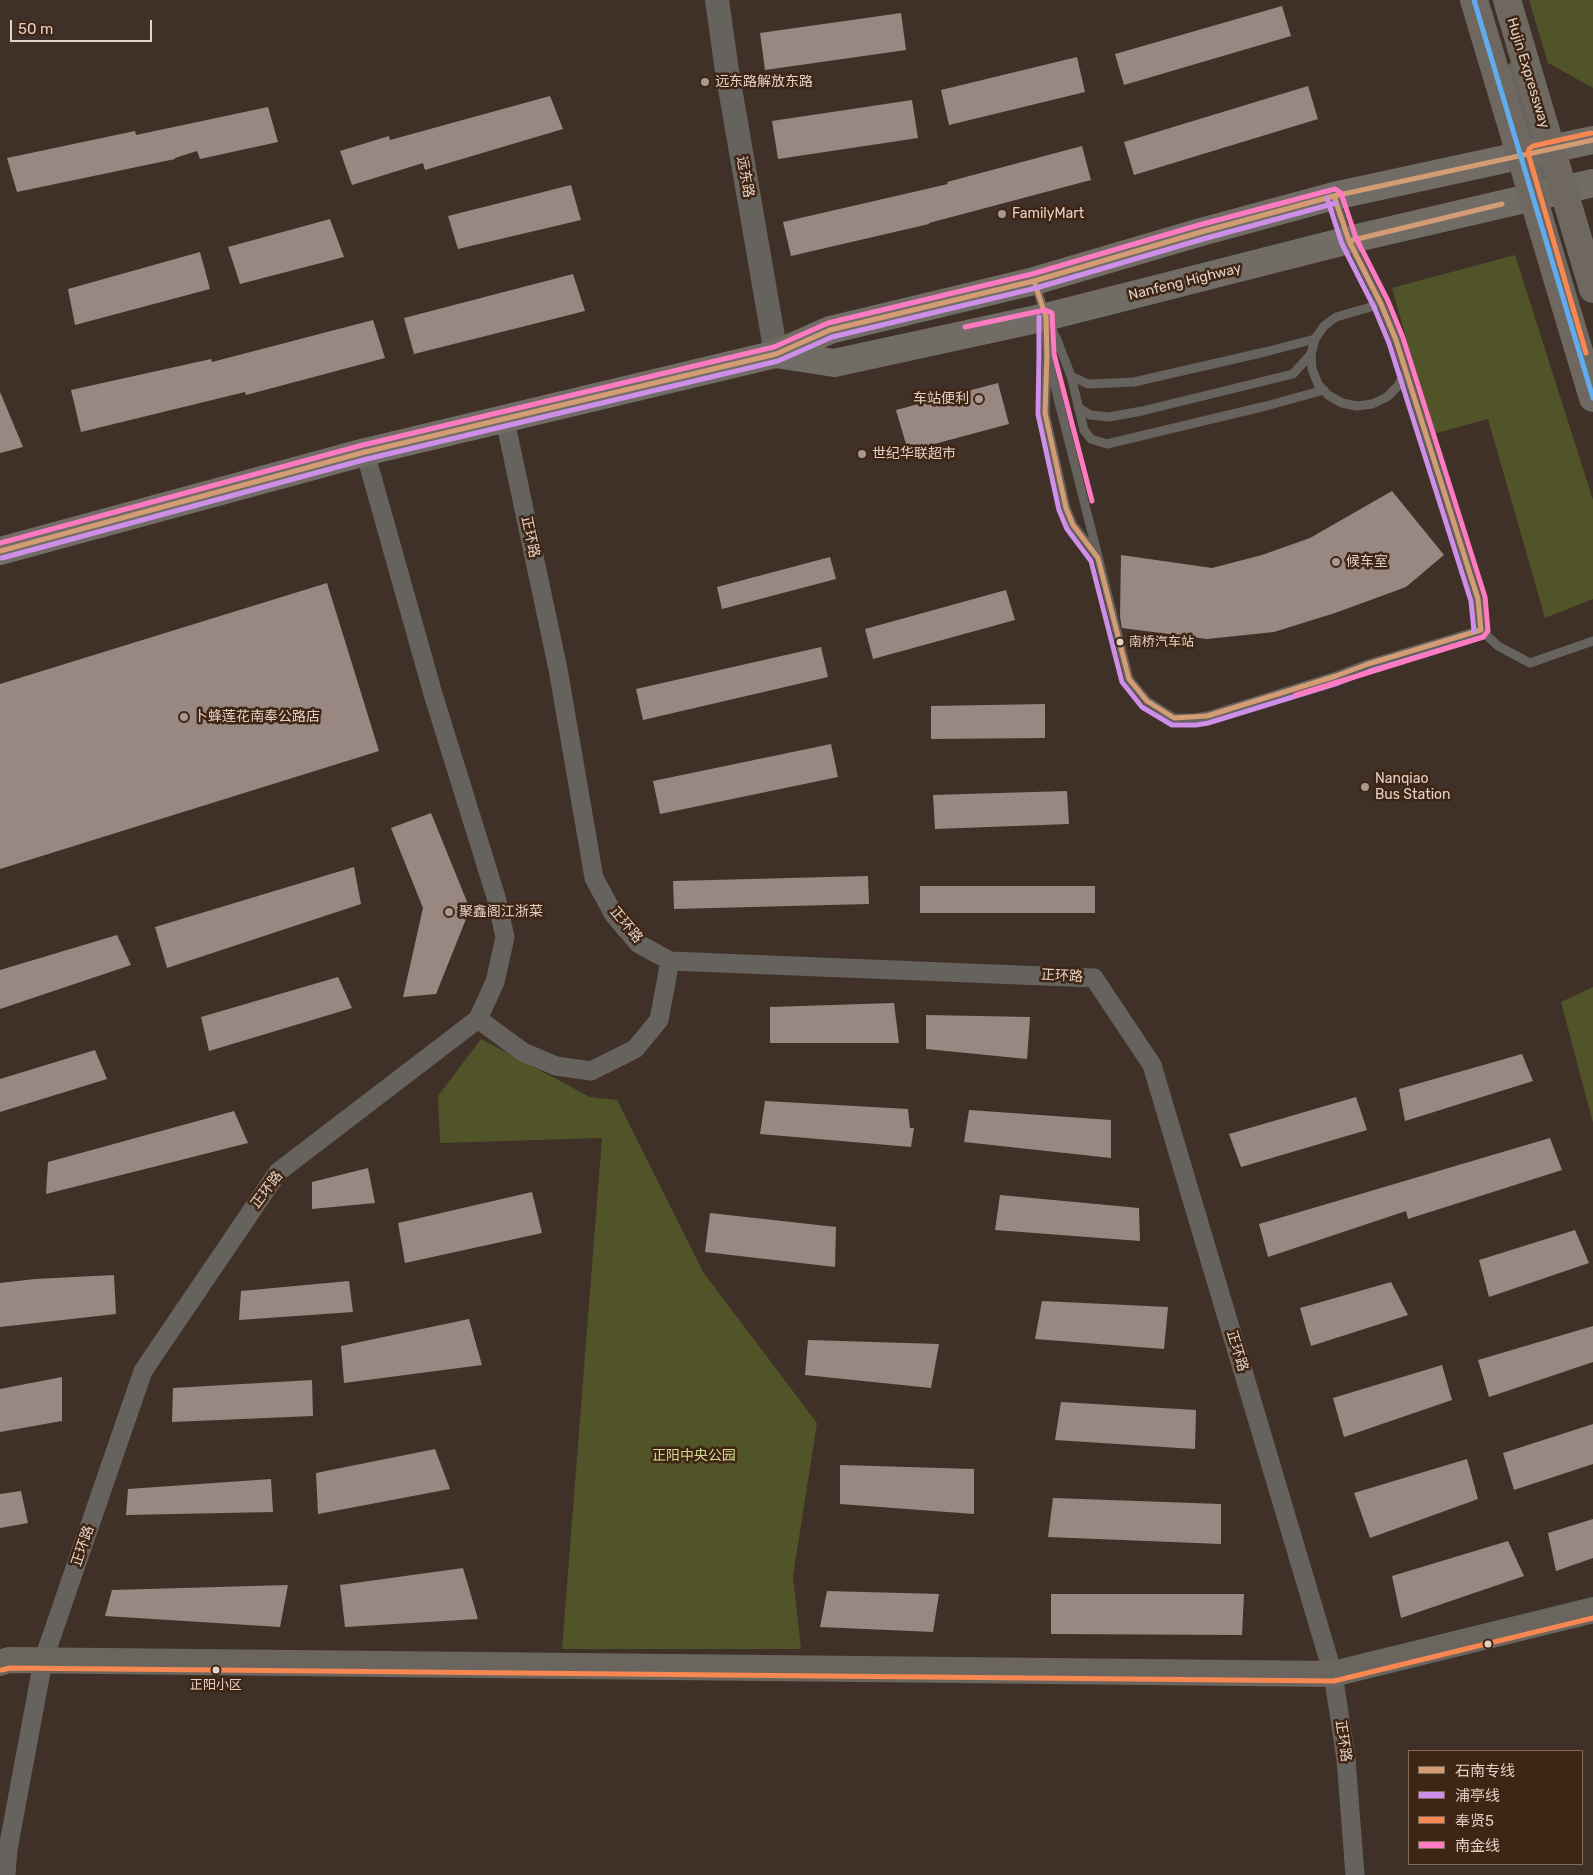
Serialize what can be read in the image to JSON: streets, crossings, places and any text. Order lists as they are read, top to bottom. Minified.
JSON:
{"streets":{"highway":["Hujin Expressway"],"main road":["Nanfeng Highway"],"street":["远东路","正环路"]},"crossings":[["远东路","Nanfeng Highway"],["Nanfeng Highway","正环路"]],"parks":["正阳中央公园"],"places":["远东路解放东路","FamilyMart","车站便利","世纪华联超市","候车室","南桥汽车站","卜蜂莲花南奉公路店","Nanqiao Bus Station","聚鑫阁江浙菜","正阳小区"],"lines":["transit line 奉贤5","transit line 石南专线","transit line 南金线","transit line 浦亭线"],"legend":["石南专线","浦亭线","奉贤5","南金线"],"scale_bar":"50 m"}
